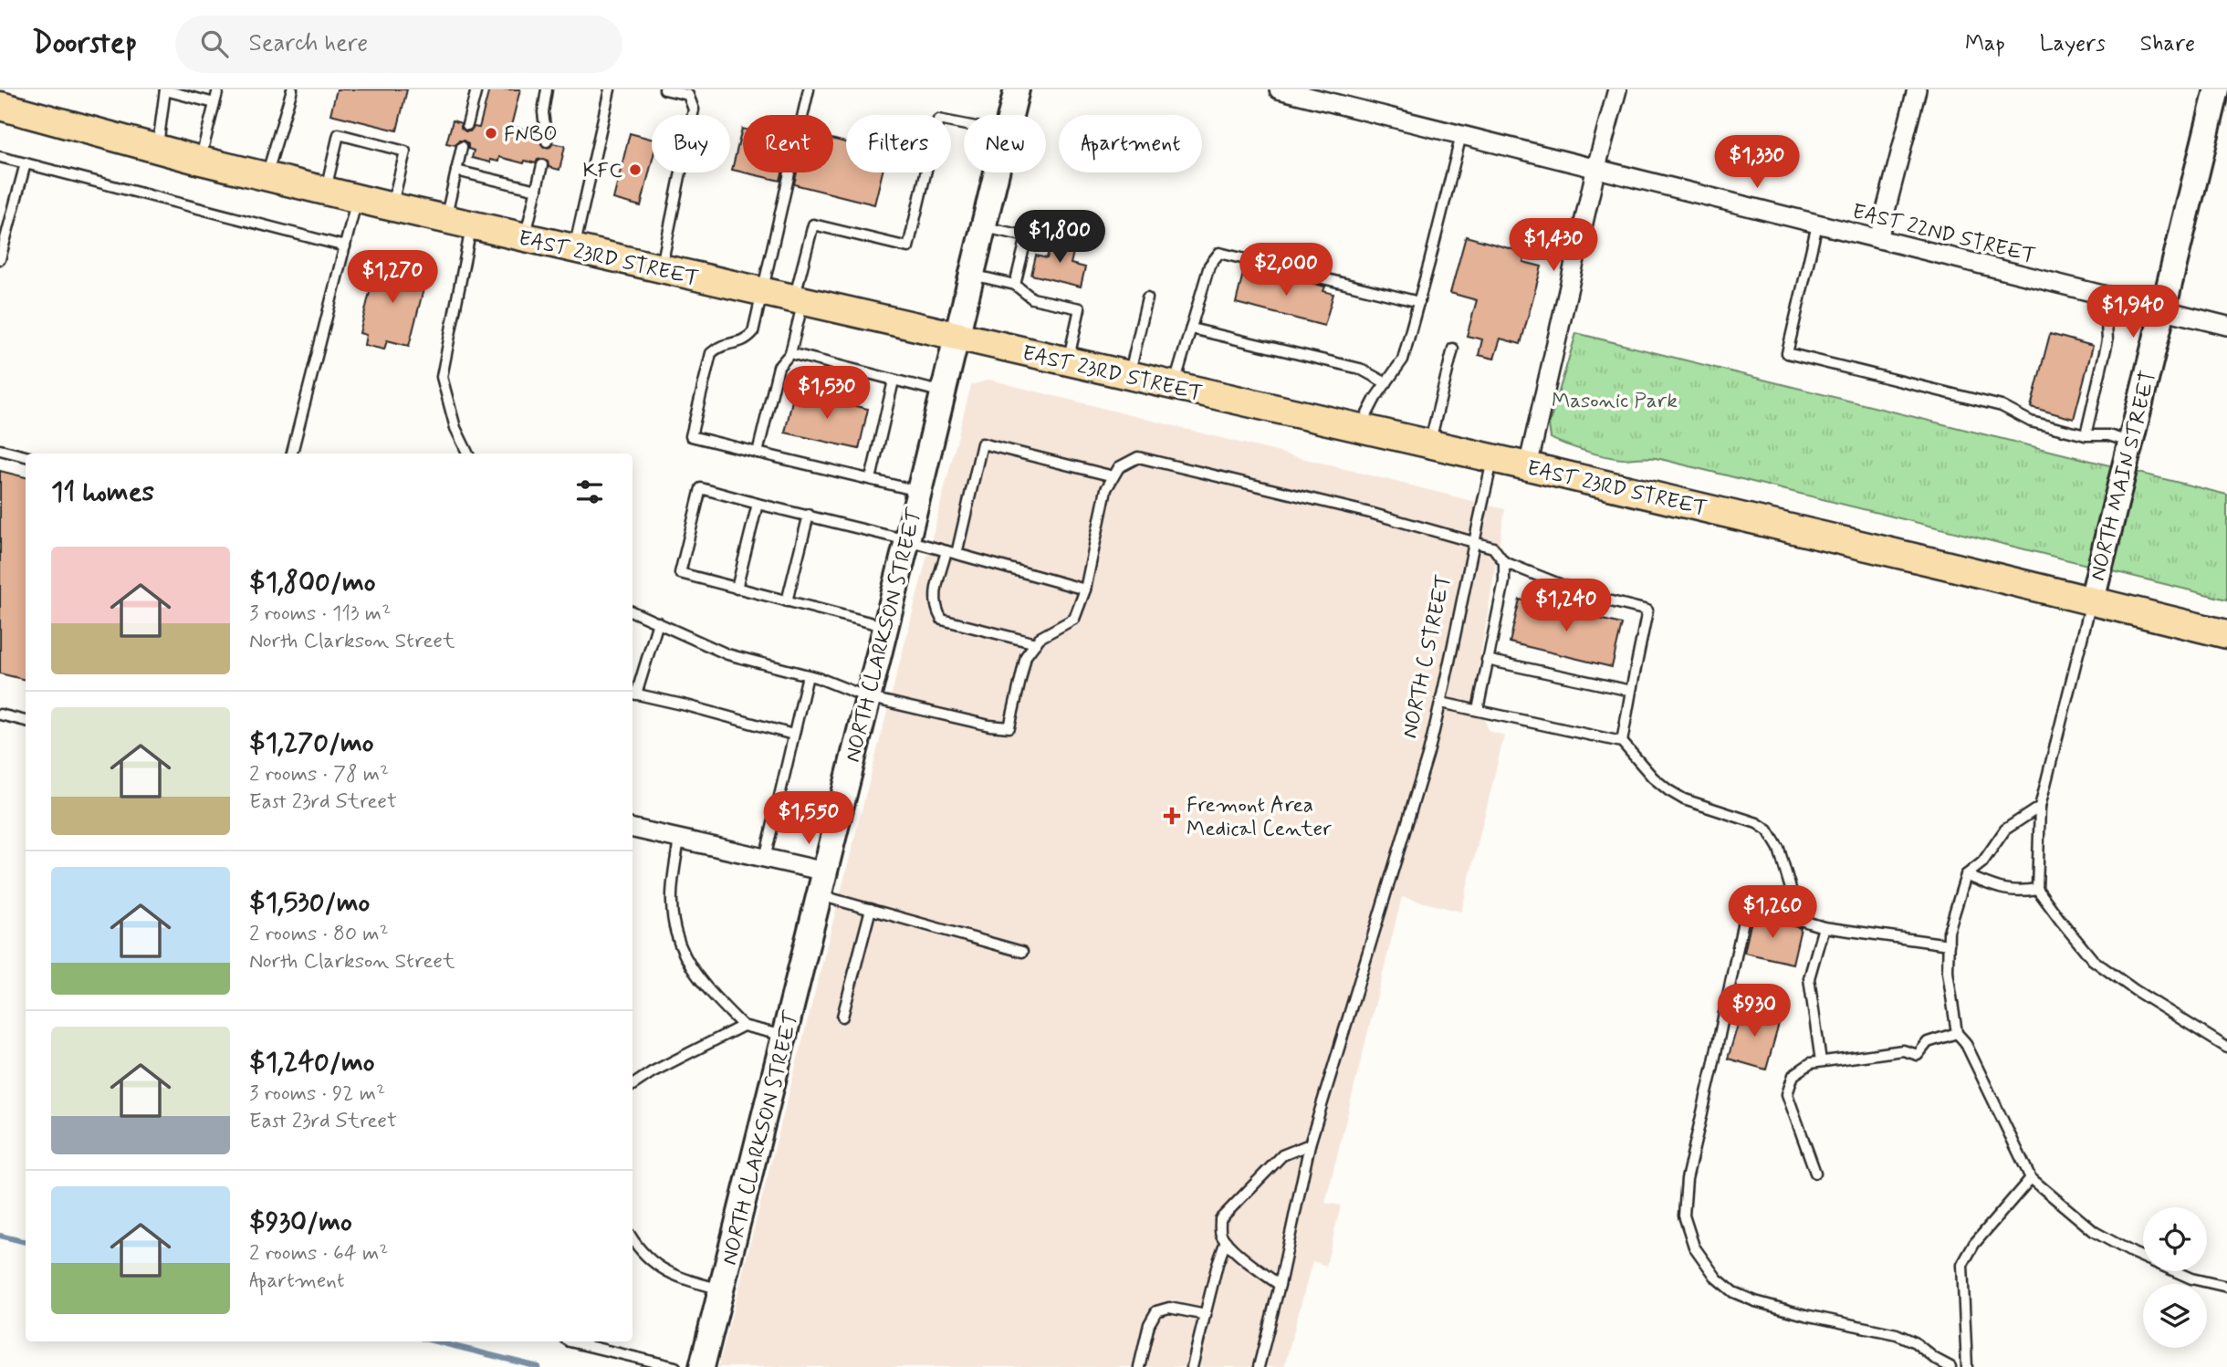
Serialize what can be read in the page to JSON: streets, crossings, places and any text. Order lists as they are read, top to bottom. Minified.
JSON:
{"streets":{"main road":["EAST 23RD STREET"],"street":["EAST 22ND STREET","NORTH MAIN STREET","NORTH CLARKSON STREET"],"lane":["NORTH C STREET"]},"crossings":[["EAST 22ND STREET","NORTH MAIN STREET"],["EAST 23RD STREET","NORTH MAIN STREET"],["EAST 23RD STREET","NORTH CLARKSON STREET"],["EAST 23RD STREET","NORTH C STREET"]],"parks":["Masonic Park"],"places":{"other":["FNBO","KFC"],"health":["Fremont Area Medical Center"]},"page":{"header":"Doorstep","search":"Search here","nav":["Map","Layers","Share"],"chip":["Buy","Rent","Filters","New","Apartment"],"price":["$1,330","$1,800","$1,430","$2,000","$1,270","$1,940","$1,530","$1,240","$1,550","$1,260","$930"],"heading":"11 homes","list":[{"name":"$1,800/mo","note":"3 rooms · 113 m² · North Clarkson Street"},{"name":"$1,270/mo","note":"2 rooms · 78 m² · East 23rd Street"},{"name":"$1,530/mo","note":"2 rooms · 80 m² · North Clarkson Street"},{"name":"$1,240/mo","note":"3 rooms · 92 m² · East 23rd Street"},{"name":"$930/mo","note":"2 rooms · 64 m² · Apartment"}]}}
